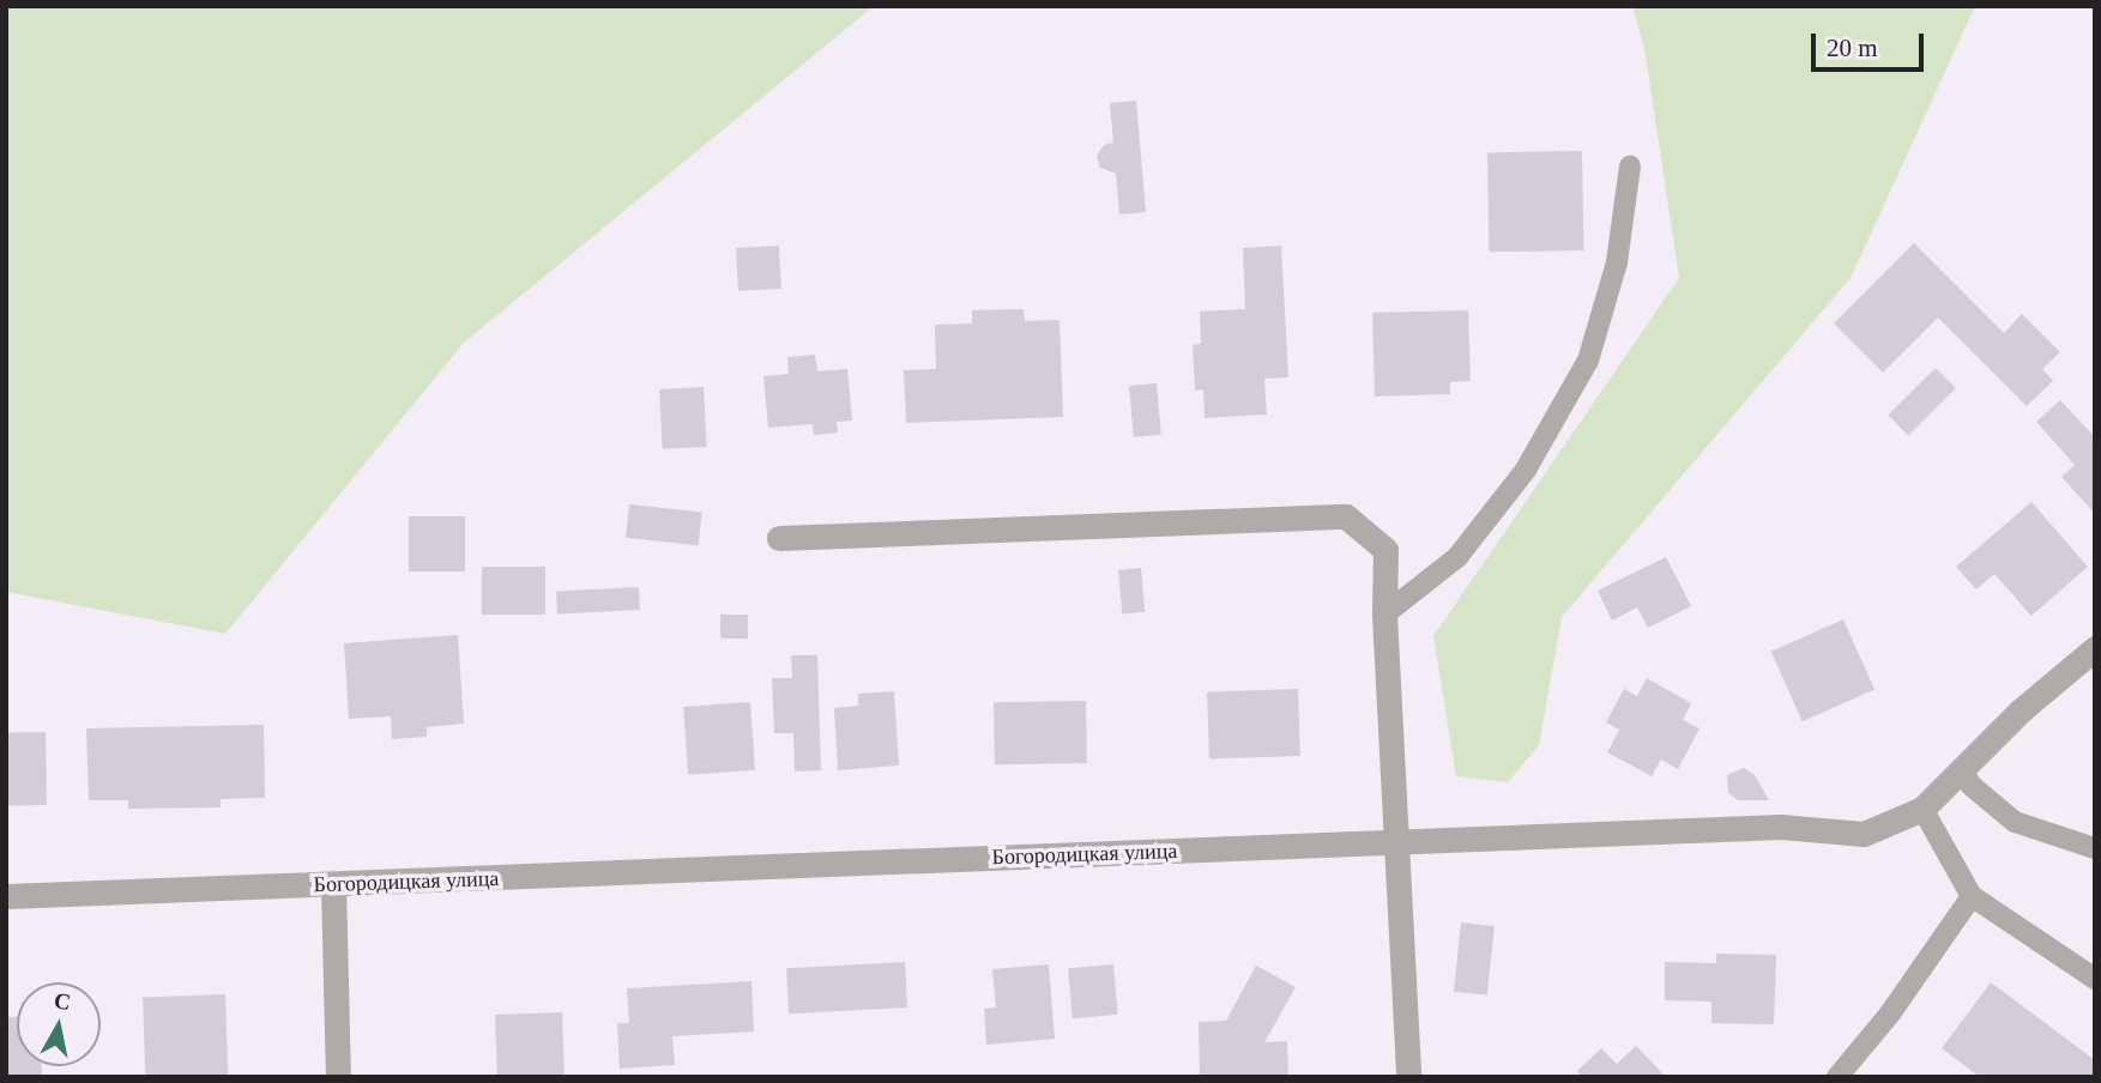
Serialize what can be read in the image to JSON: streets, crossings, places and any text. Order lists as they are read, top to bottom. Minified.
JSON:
{"streets":{"street":["Богородицкая улица"]},"scale_bar":"20 m","north":"top"}
